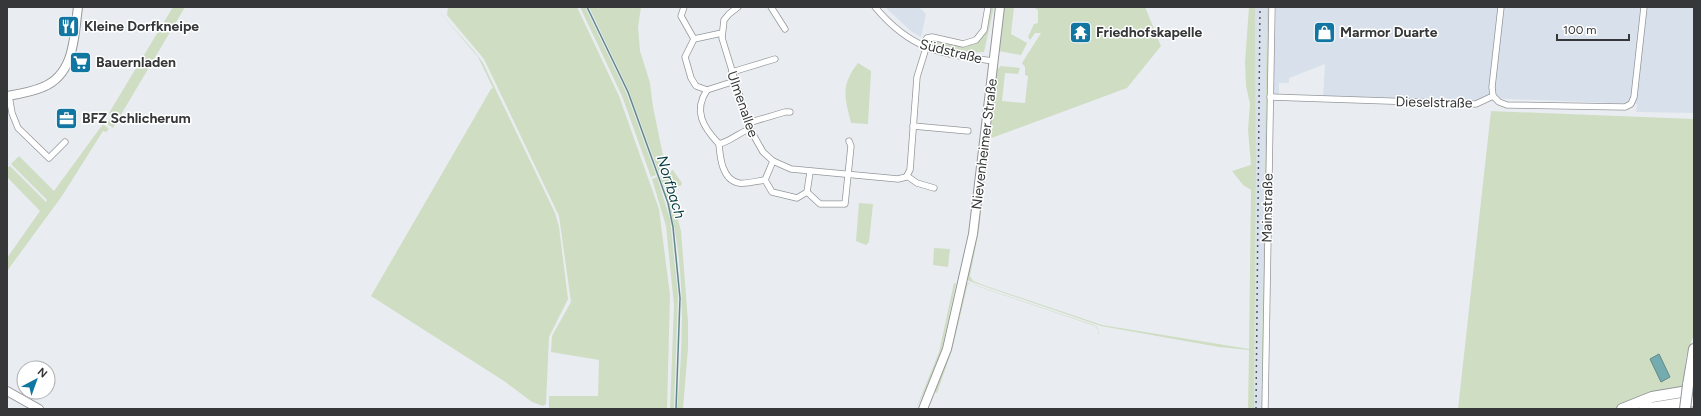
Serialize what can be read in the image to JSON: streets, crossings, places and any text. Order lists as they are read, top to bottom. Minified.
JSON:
{"streets":{"main road":["Nievenheimer Straße"],"street":["Südstraße","Dieselstraße","Ulmenallee","Mainstraße"]},"crossings":[["Südstraße","Nievenheimer Straße"],["Dieselstraße","Mainstraße"]],"water":["Norfbach"],"places":{"restaurant":["Kleine Dorfkneipe"],"temple":["Friedhofskapelle"],"shop":["Marmor Duarte"],"supermarket":["Bauernladen"],"office":["BFZ Schlicherum"]},"scale_bar":"100 m","north":"top right"}
